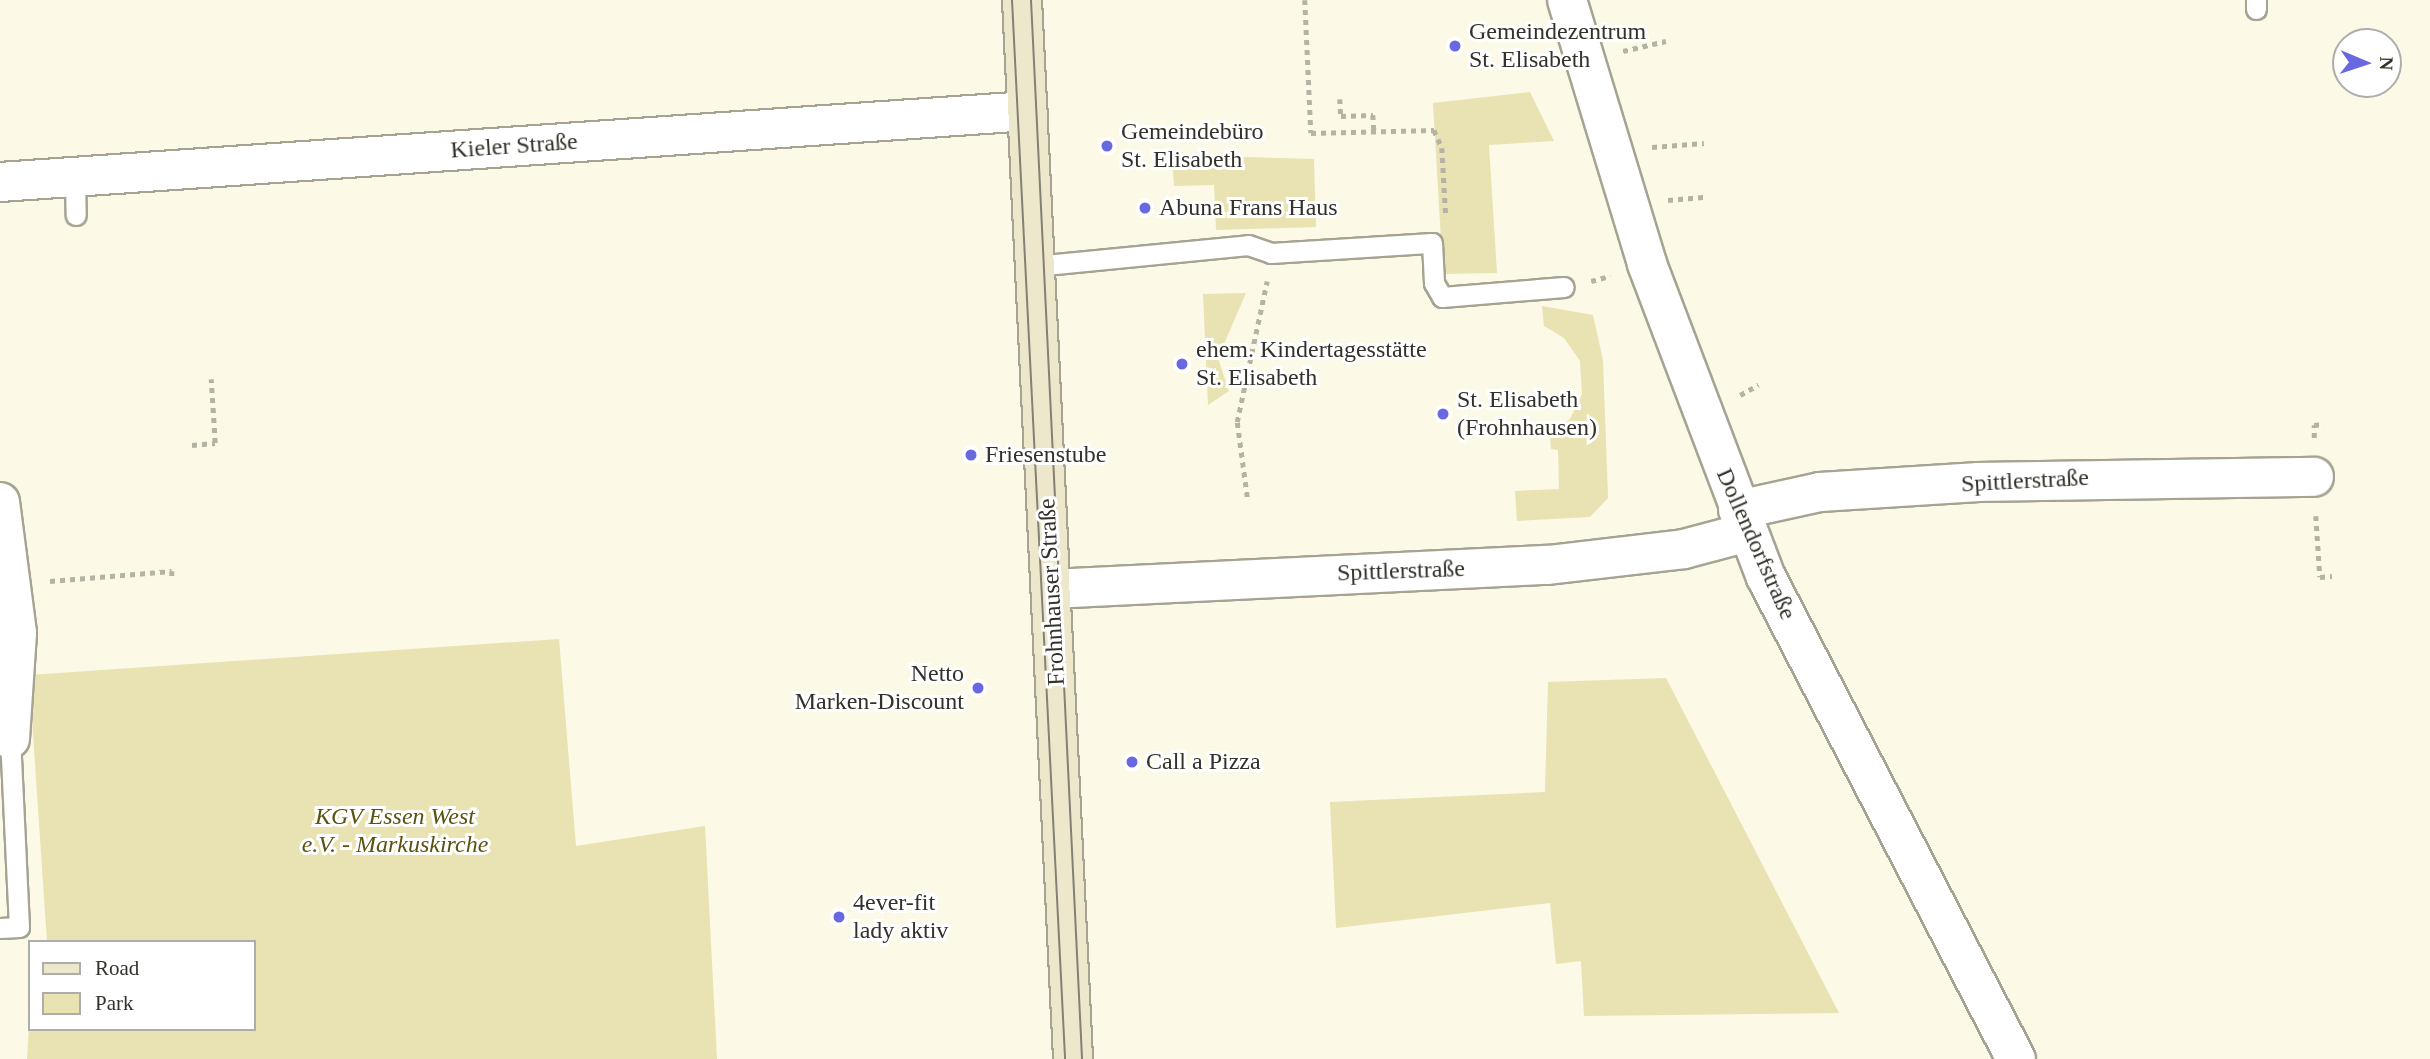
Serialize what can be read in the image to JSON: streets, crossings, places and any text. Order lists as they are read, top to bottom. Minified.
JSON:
{"streets":{"main road":["Frohnhauser Straße"],"street":["Kieler Straße","Spittlerstraße","Dollendorfstraße"]},"crossings":[["Kieler Straße","Frohnhauser Straße"],["Spittlerstraße","Dollendorfstraße"],["Spittlerstraße","Frohnhauser Straße"]],"parks":["KGV Essen West e.V. - Markuskirche"],"places":["Gemeindezentrum St. Elisabeth","Gemeindebüro St. Elisabeth","Abuna Frans Haus","ehem. Kindertagesstätte St. Elisabeth","St. Elisabeth (Frohnhausen)","Friesenstube","Netto Marken-Discount","Call a Pizza","4ever-fit lady aktiv"],"legend":["Road","Park"],"north":"right"}
